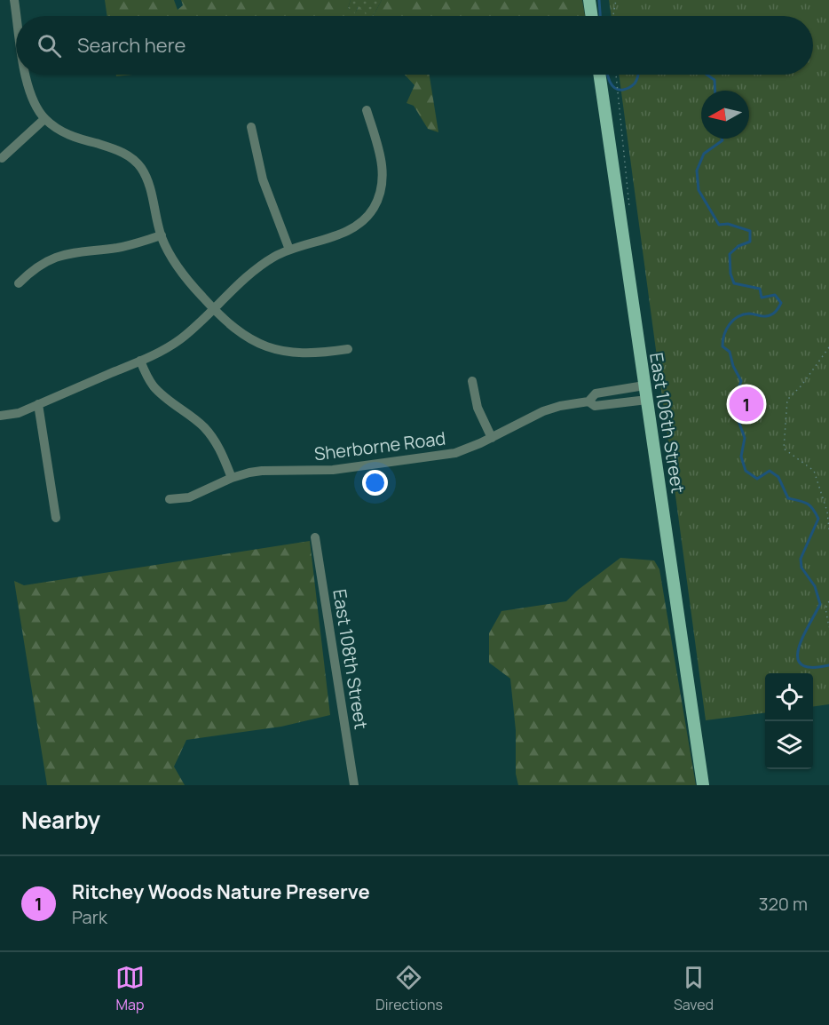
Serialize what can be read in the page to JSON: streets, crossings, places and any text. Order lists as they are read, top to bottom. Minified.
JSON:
{"streets":{"main road":["East 106th Street"],"street":["Sherborne Road","East 108th Street"]},"crossings":[["East 106th Street","Sherborne Road"]],"north":"left","page":{"search":"Search here","pins":"1","heading":"Nearby","list":[{"mark":"1","name":"Ritchey Woods Nature Preserve","note":"Park","value":"320 m"}],"nav":["Map","Directions","Saved"]}}
